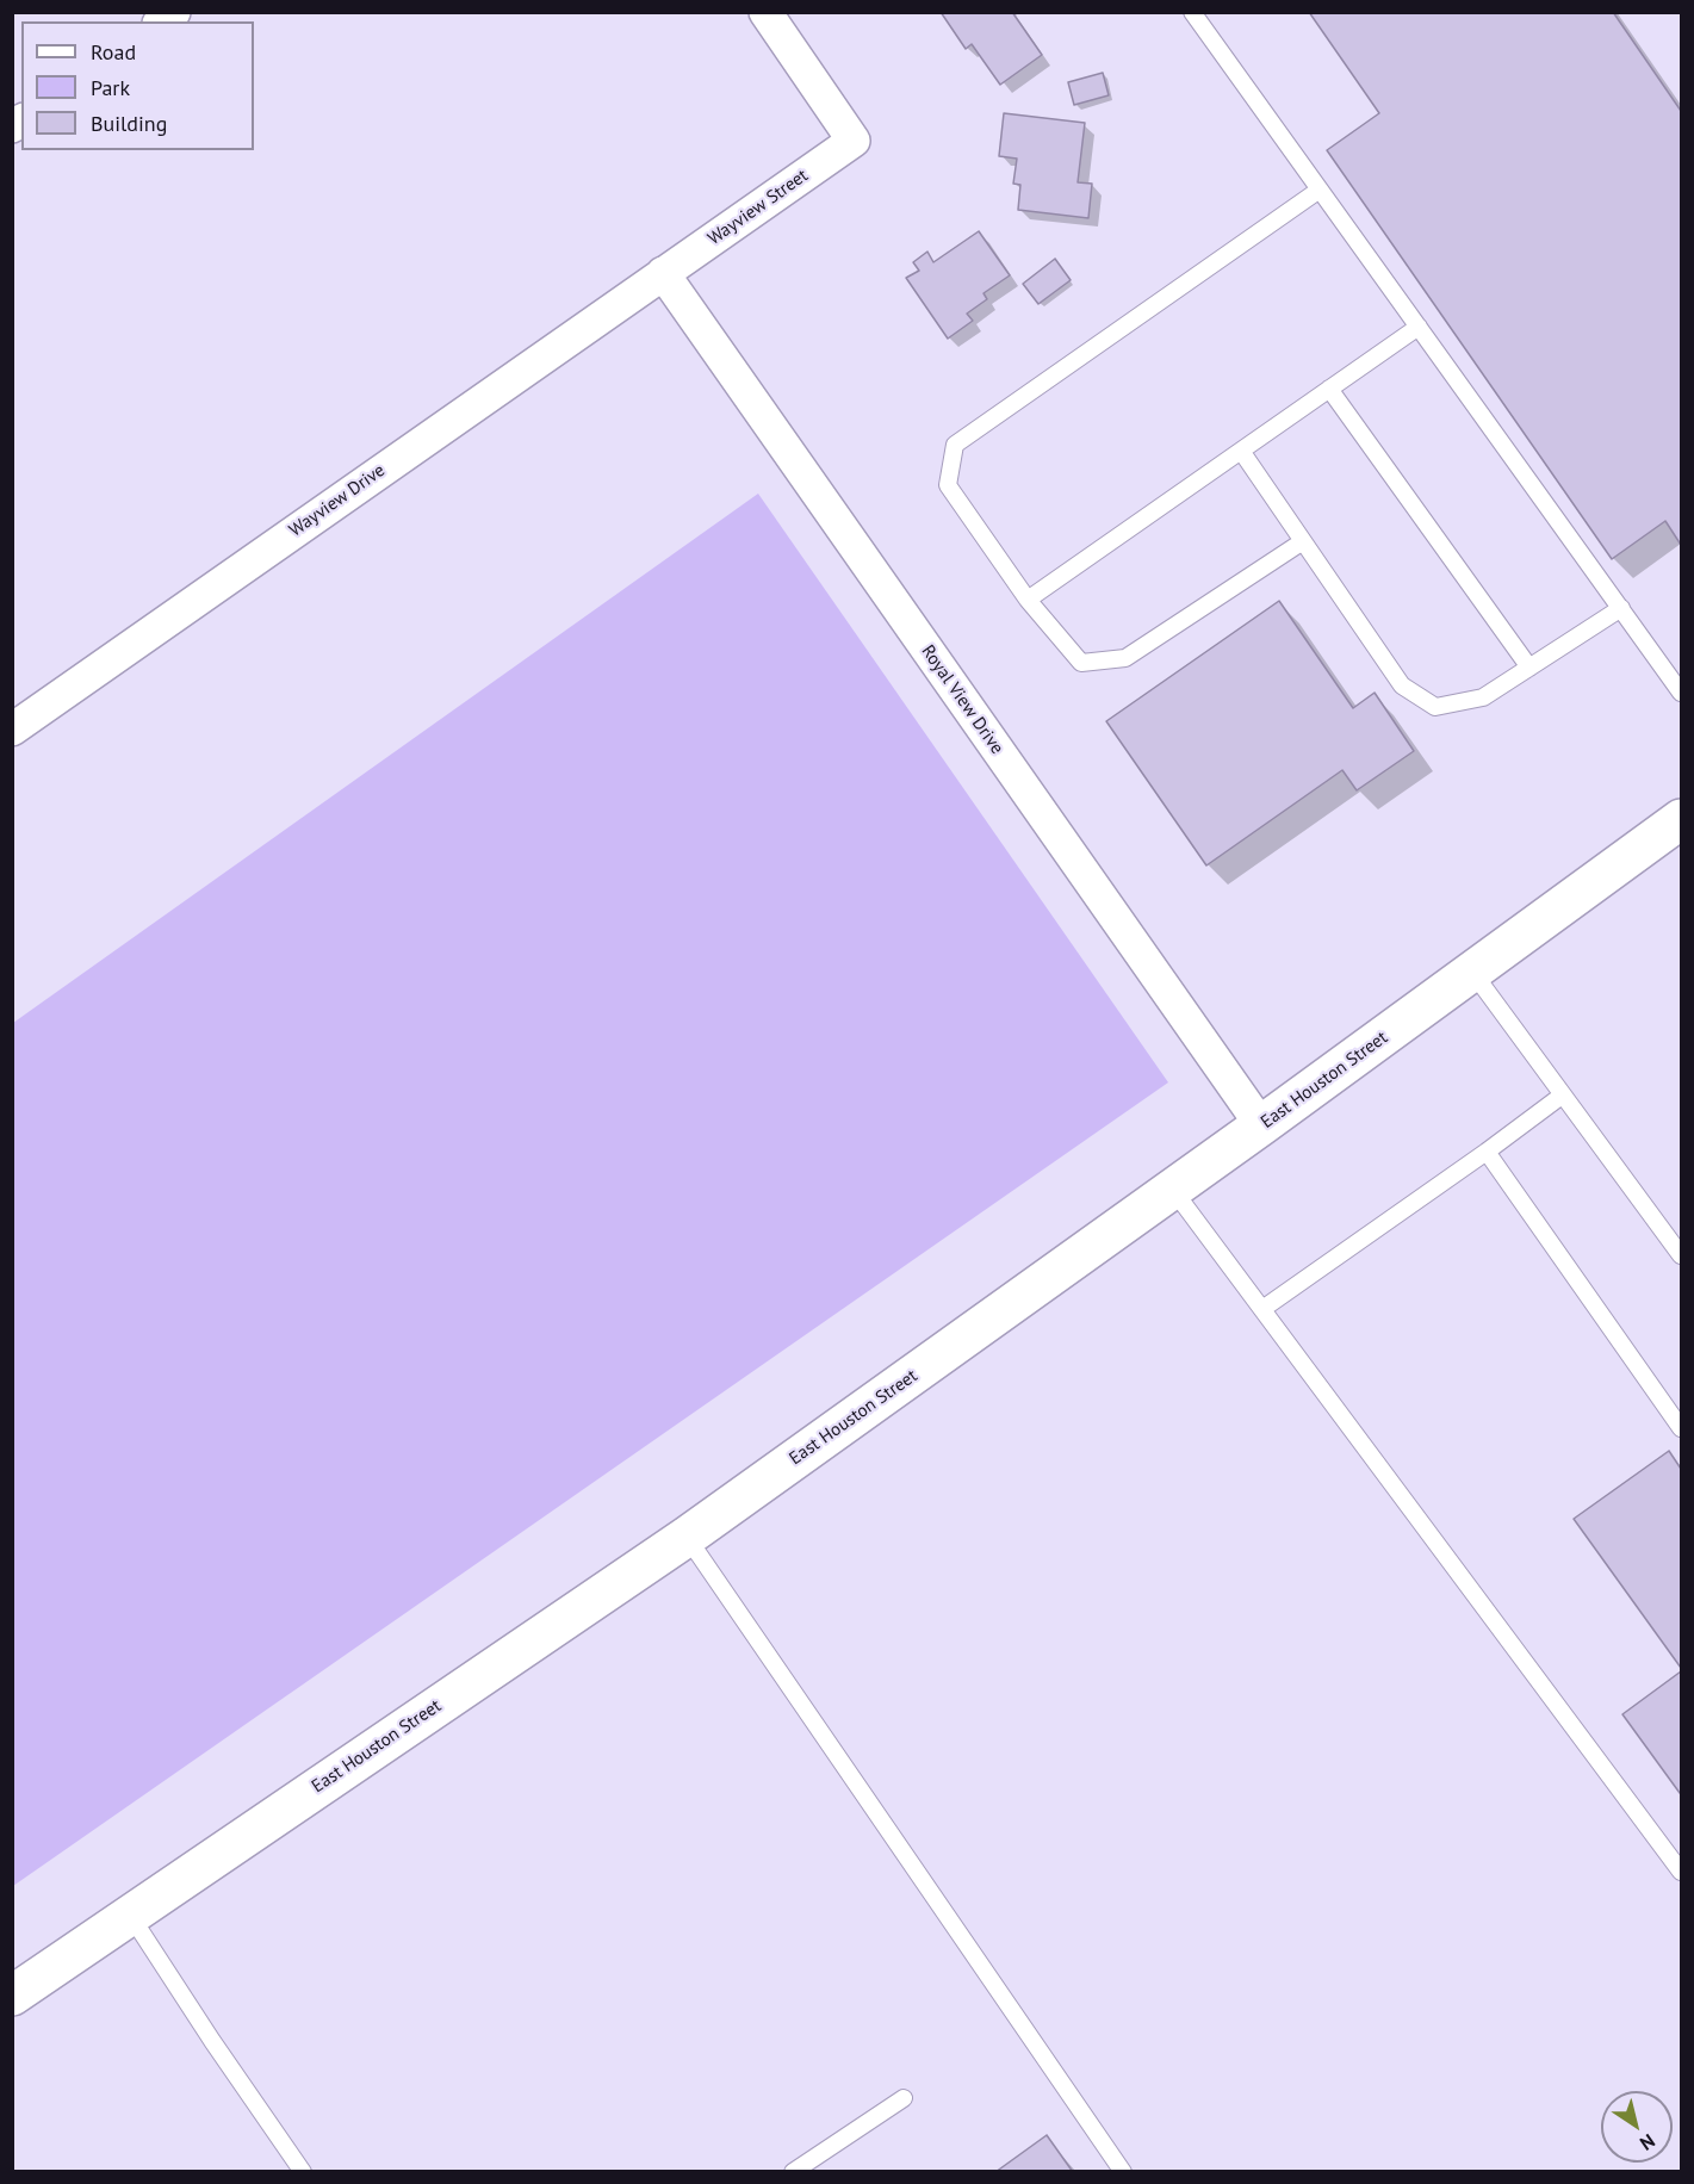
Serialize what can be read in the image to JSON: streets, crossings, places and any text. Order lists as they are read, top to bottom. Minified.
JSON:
{"streets":{"main road":["East Houston Street"],"street":["Wayview Street","Wayview Drive","Royal View Drive"]},"crossings":[["Wayview Street","Wayview Drive"],["Wayview Street","Royal View Drive"],["Wayview Drive","Royal View Drive"],["Royal View Drive","East Houston Street"]],"legend":["Road","Park","Building"],"north":"bottom right"}
